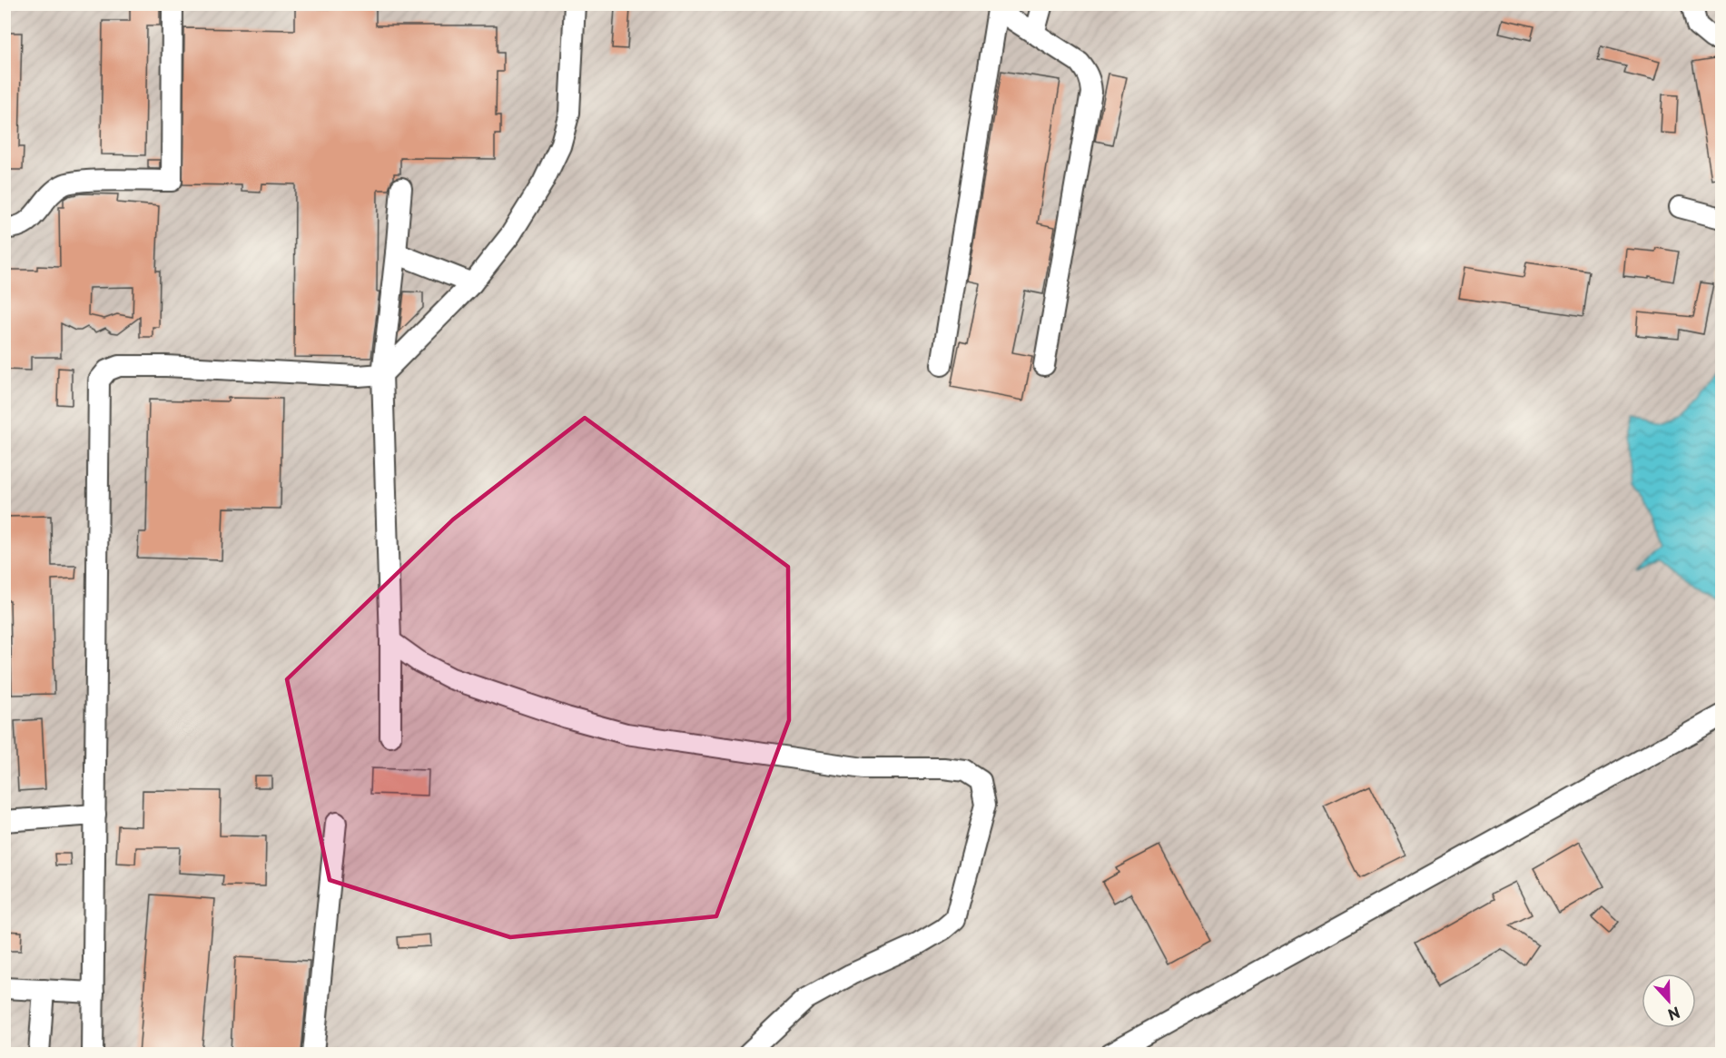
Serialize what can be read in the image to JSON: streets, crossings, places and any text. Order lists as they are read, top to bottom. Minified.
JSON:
{"north":"bottom"}
